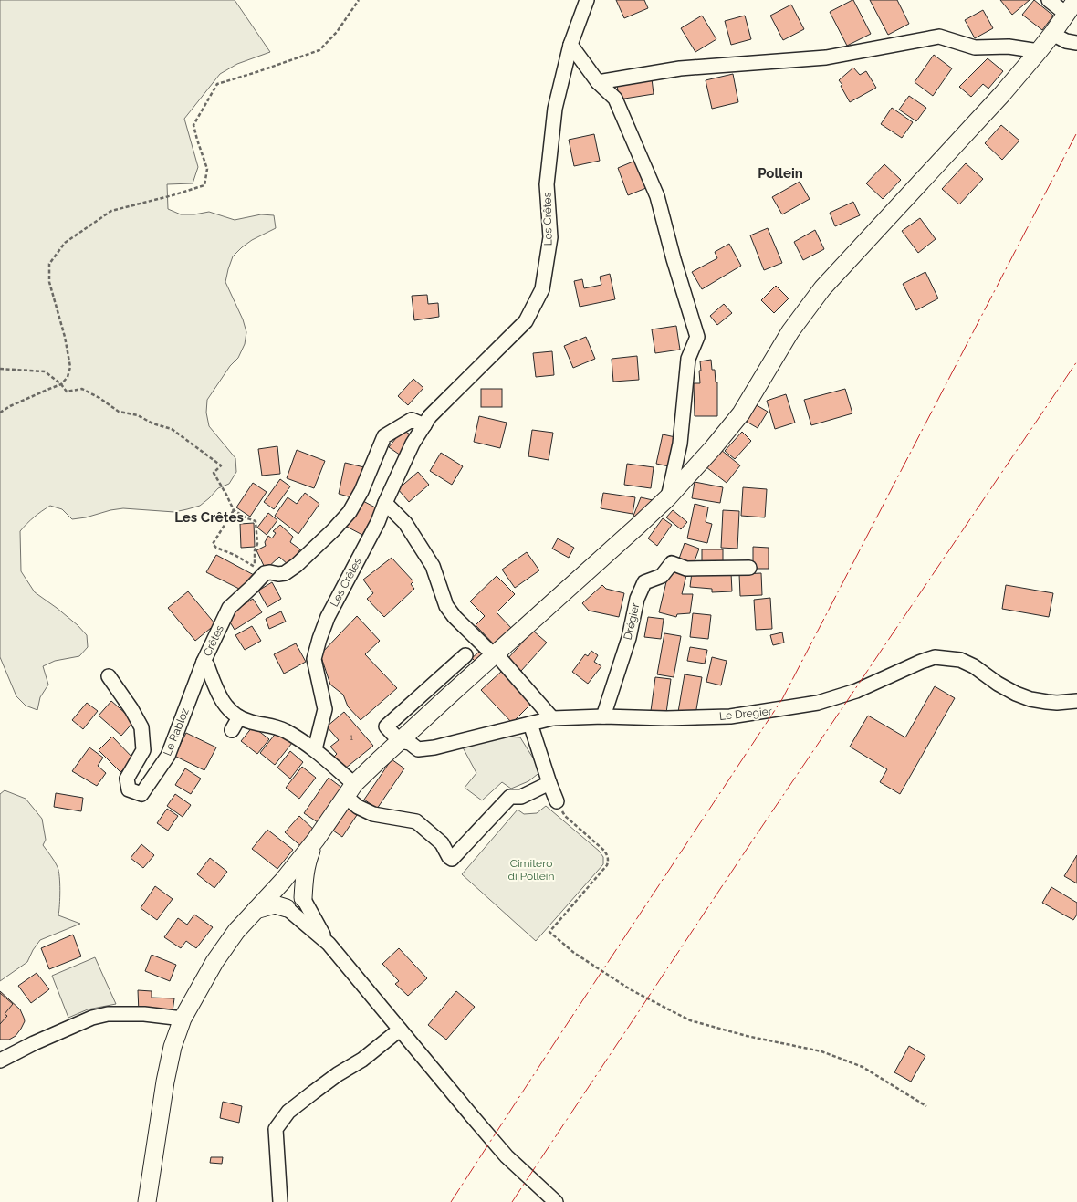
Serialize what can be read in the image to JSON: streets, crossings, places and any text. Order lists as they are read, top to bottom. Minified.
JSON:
{"streets":{"street":["Les Crêtes","Drégier","Crêtes","Le Dregier","Le Rabloz"]},"crossings":[["Les Crêtes","Crêtes"],["Drégier","Le Dregier"],["Crêtes","Le Rabloz"]],"districts":["Pollein","Les Crêtes"],"parks":["Cimitero di Pollein"],"house_numbers":["1"]}
